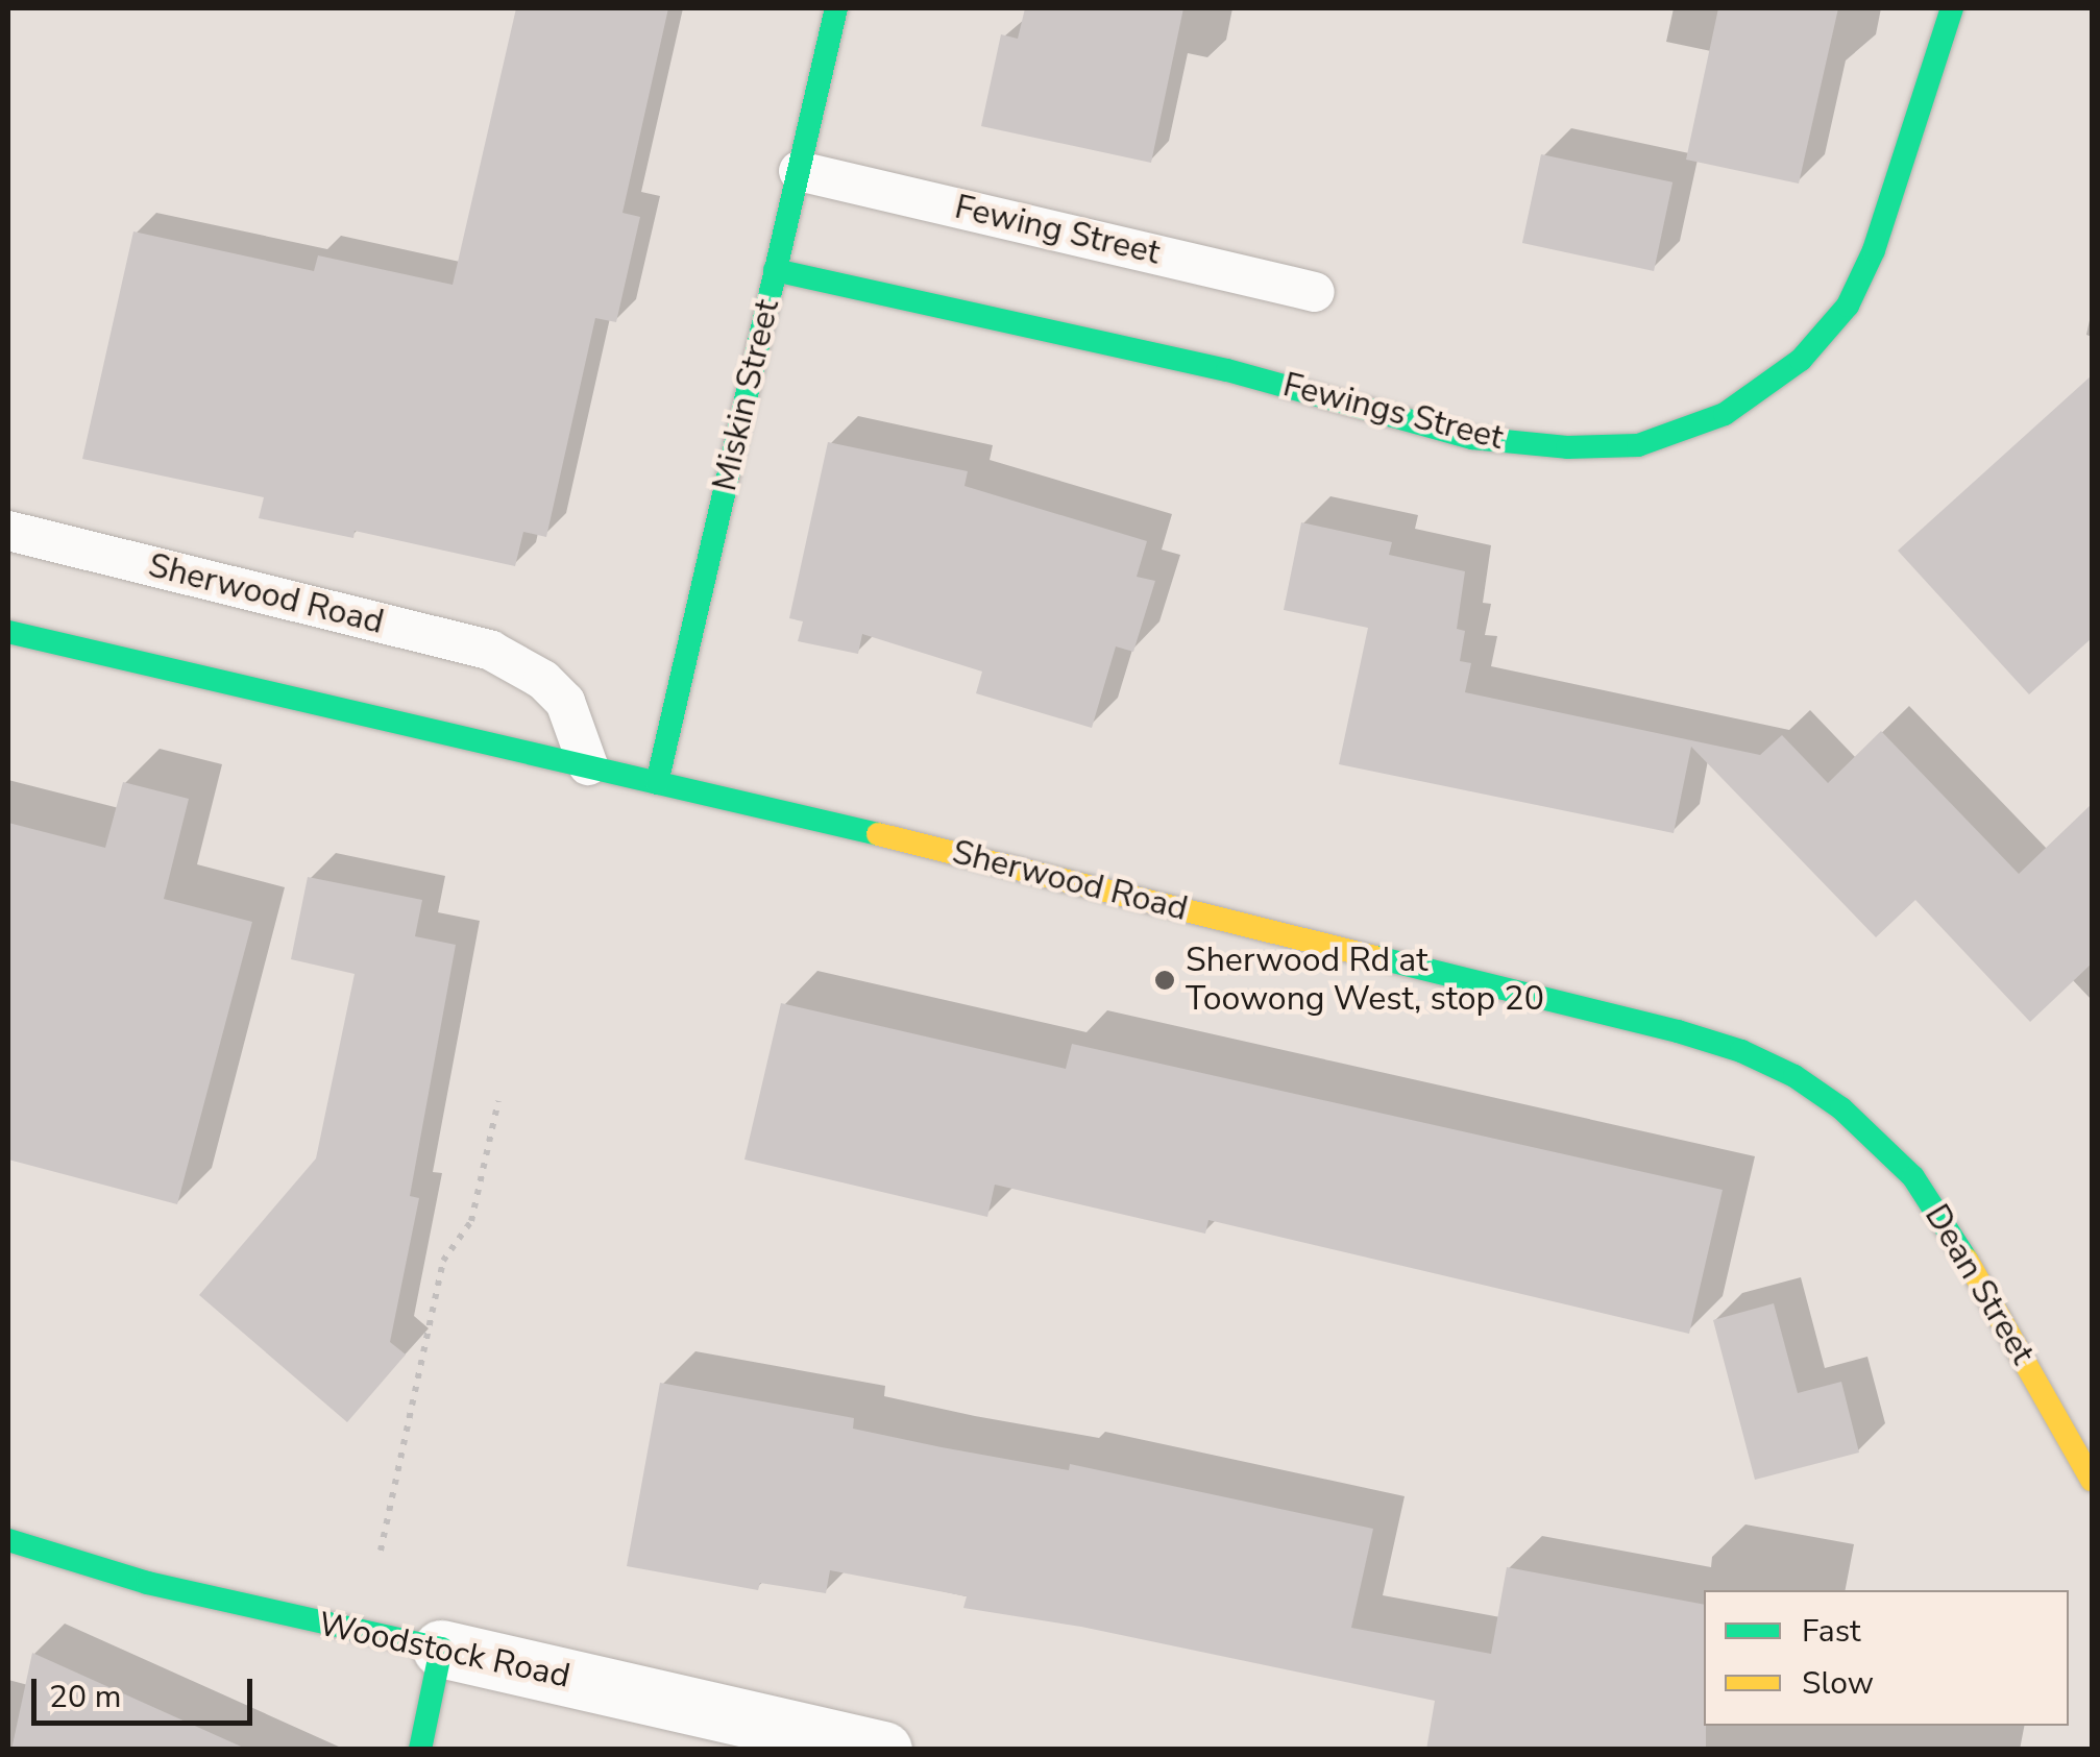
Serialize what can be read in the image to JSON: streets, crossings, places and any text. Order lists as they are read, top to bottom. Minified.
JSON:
{"streets":{"street":["Miskin Street","Fewings Street","Sherwood Road","Dean Street","Woodstock Road"],"lane":["Fewing Street"]},"crossings":[["Fewing Street","Miskin Street"],["Miskin Street","Fewings Street"],["Miskin Street","Sherwood Road"],["Sherwood Road","Dean Street"]],"places":["Sherwood Rd at Toowong West, stop 20"],"legend":["Fast","Slow"],"scale_bar":"20 m"}
